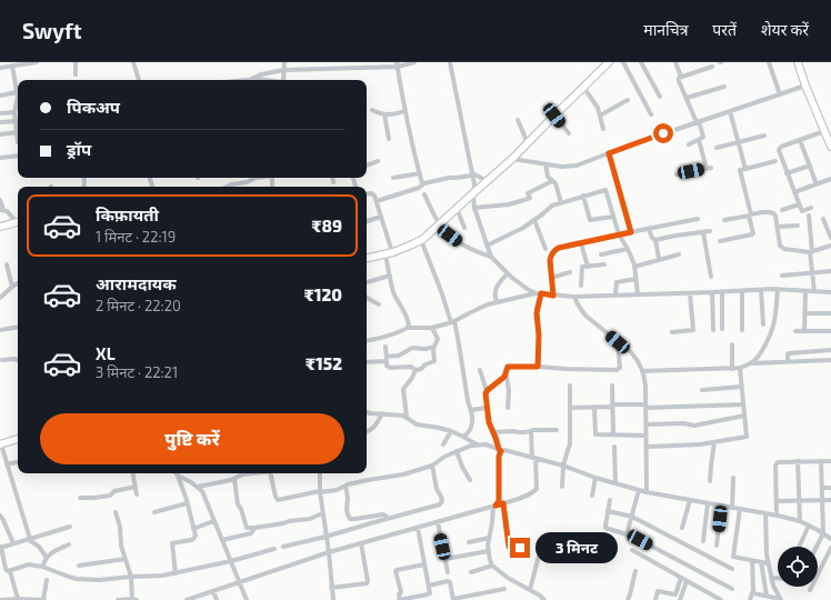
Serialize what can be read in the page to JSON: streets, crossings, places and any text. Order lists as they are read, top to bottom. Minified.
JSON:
{"page":{"header":"Swyft","nav":["मानचित्र","परतें","शेयर करें"],"banner":["पिकअप","ड्रॉप"],"list":[{"name":"किफ़ायती","note":"1 मिनट · 22:19","value":"₹89"},{"name":"आरामदायक","note":"2 मिनट · 22:20","value":"₹120"},{"name":"XL","note":"3 मिनट · 22:21","value":"₹152"}],"buttons":"पुष्टि करें","bubble":"3 मिनट"}}
